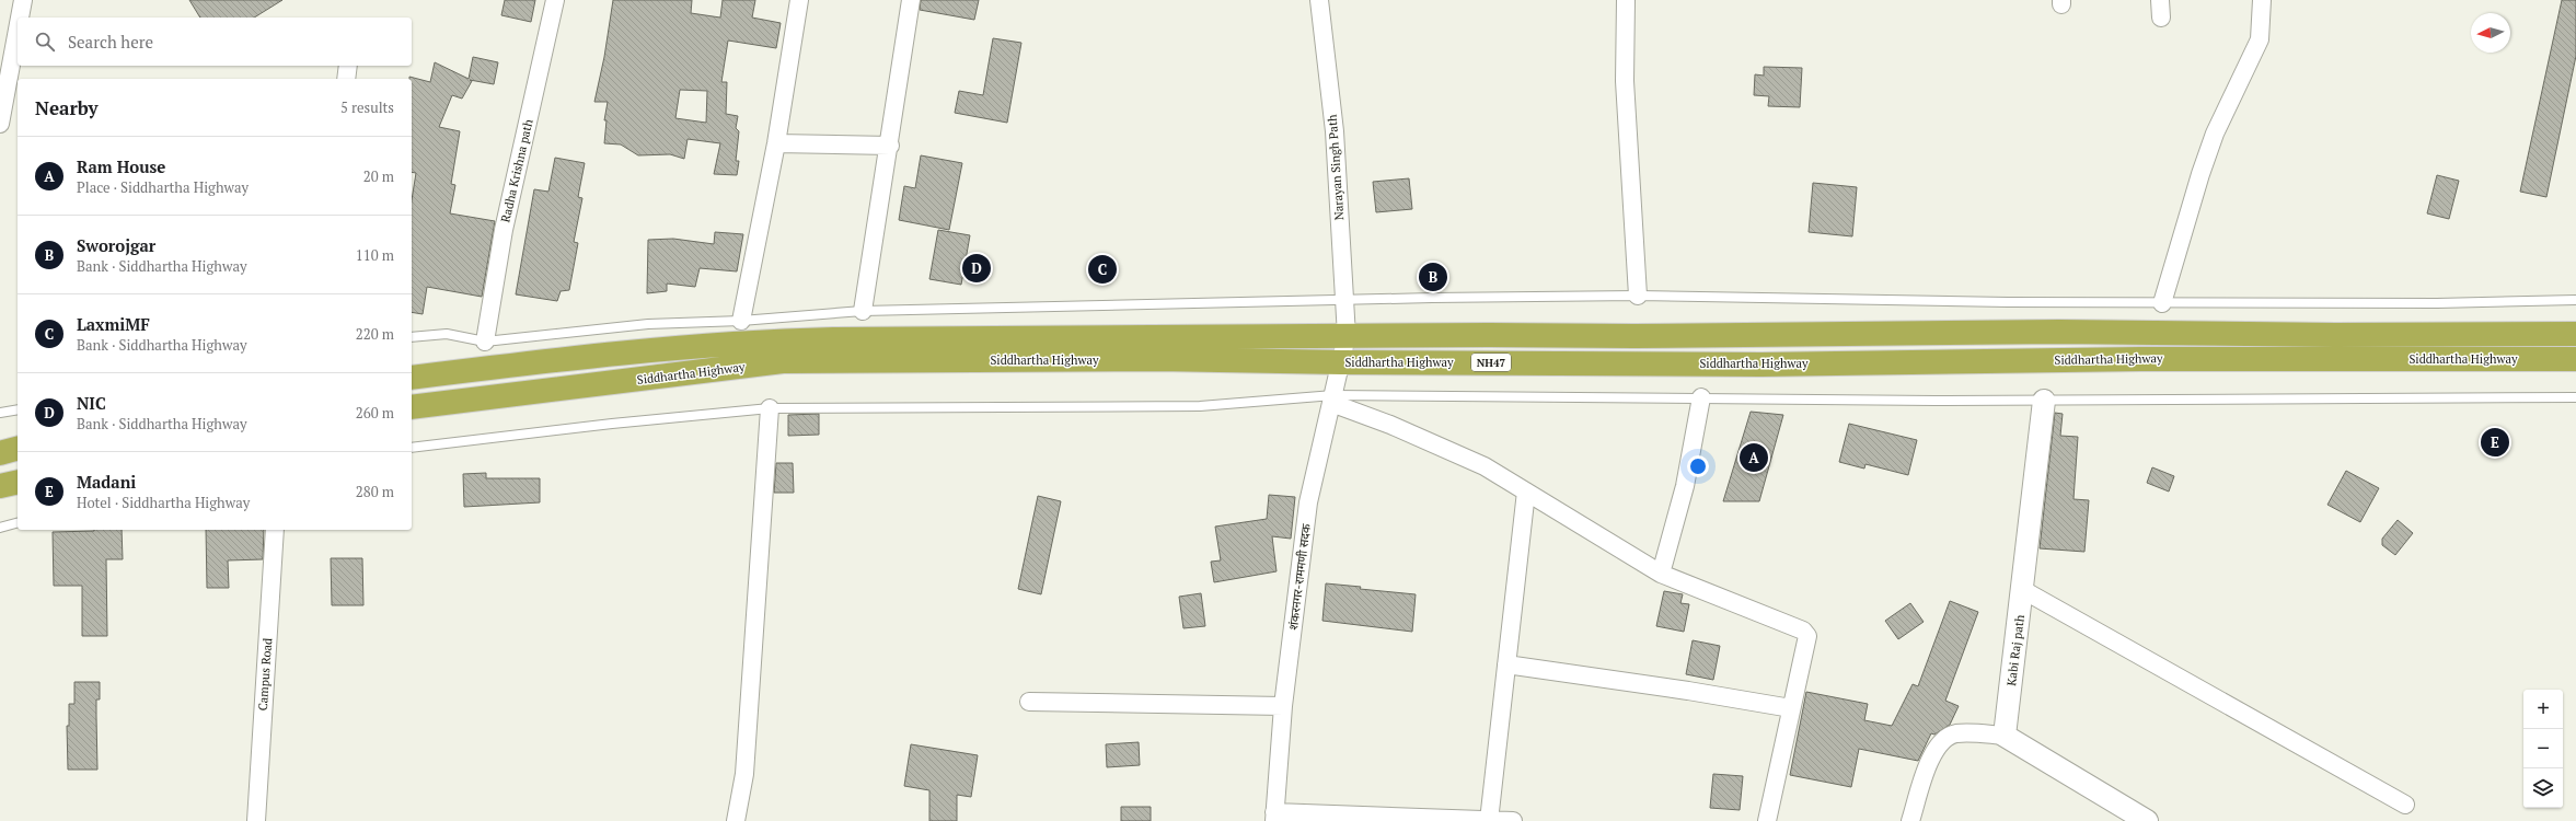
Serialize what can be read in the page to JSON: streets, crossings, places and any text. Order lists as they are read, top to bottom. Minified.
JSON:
{"streets":{"highway":["Siddhartha Highway","NH47"],"street":["Narayan Singh Path","Radha Krishna path","शंकरनगर-राममणी सदक","Kabi Raj path","Campus Road"]},"crossings":[["Narayan Singh Path","Siddhartha Highway"],["Narayan Singh Path","शंकरनगर-राममणी सदक"],["Siddhartha Highway","शंकरनगर-राममणी सदक"]],"north":"left","page":{"search":"Search here","heading":["Nearby","5 results"],"list":[{"mark":"A","name":"Ram House","note":"Place · Siddhartha Highway","value":"20 m"},{"mark":"B","name":"Sworojgar","note":"Bank · Siddhartha Highway","value":"110 m"},{"mark":"C","name":"LaxmiMF","note":"Bank · Siddhartha Highway","value":"220 m"},{"mark":"D","name":"NIC","note":"Bank · Siddhartha Highway","value":"260 m"},{"mark":"E","name":"Madani","note":"Hotel · Siddhartha Highway","value":"280 m"}],"pins":["D","C","B","E","A"],"map_buttons":["+","−"]}}
